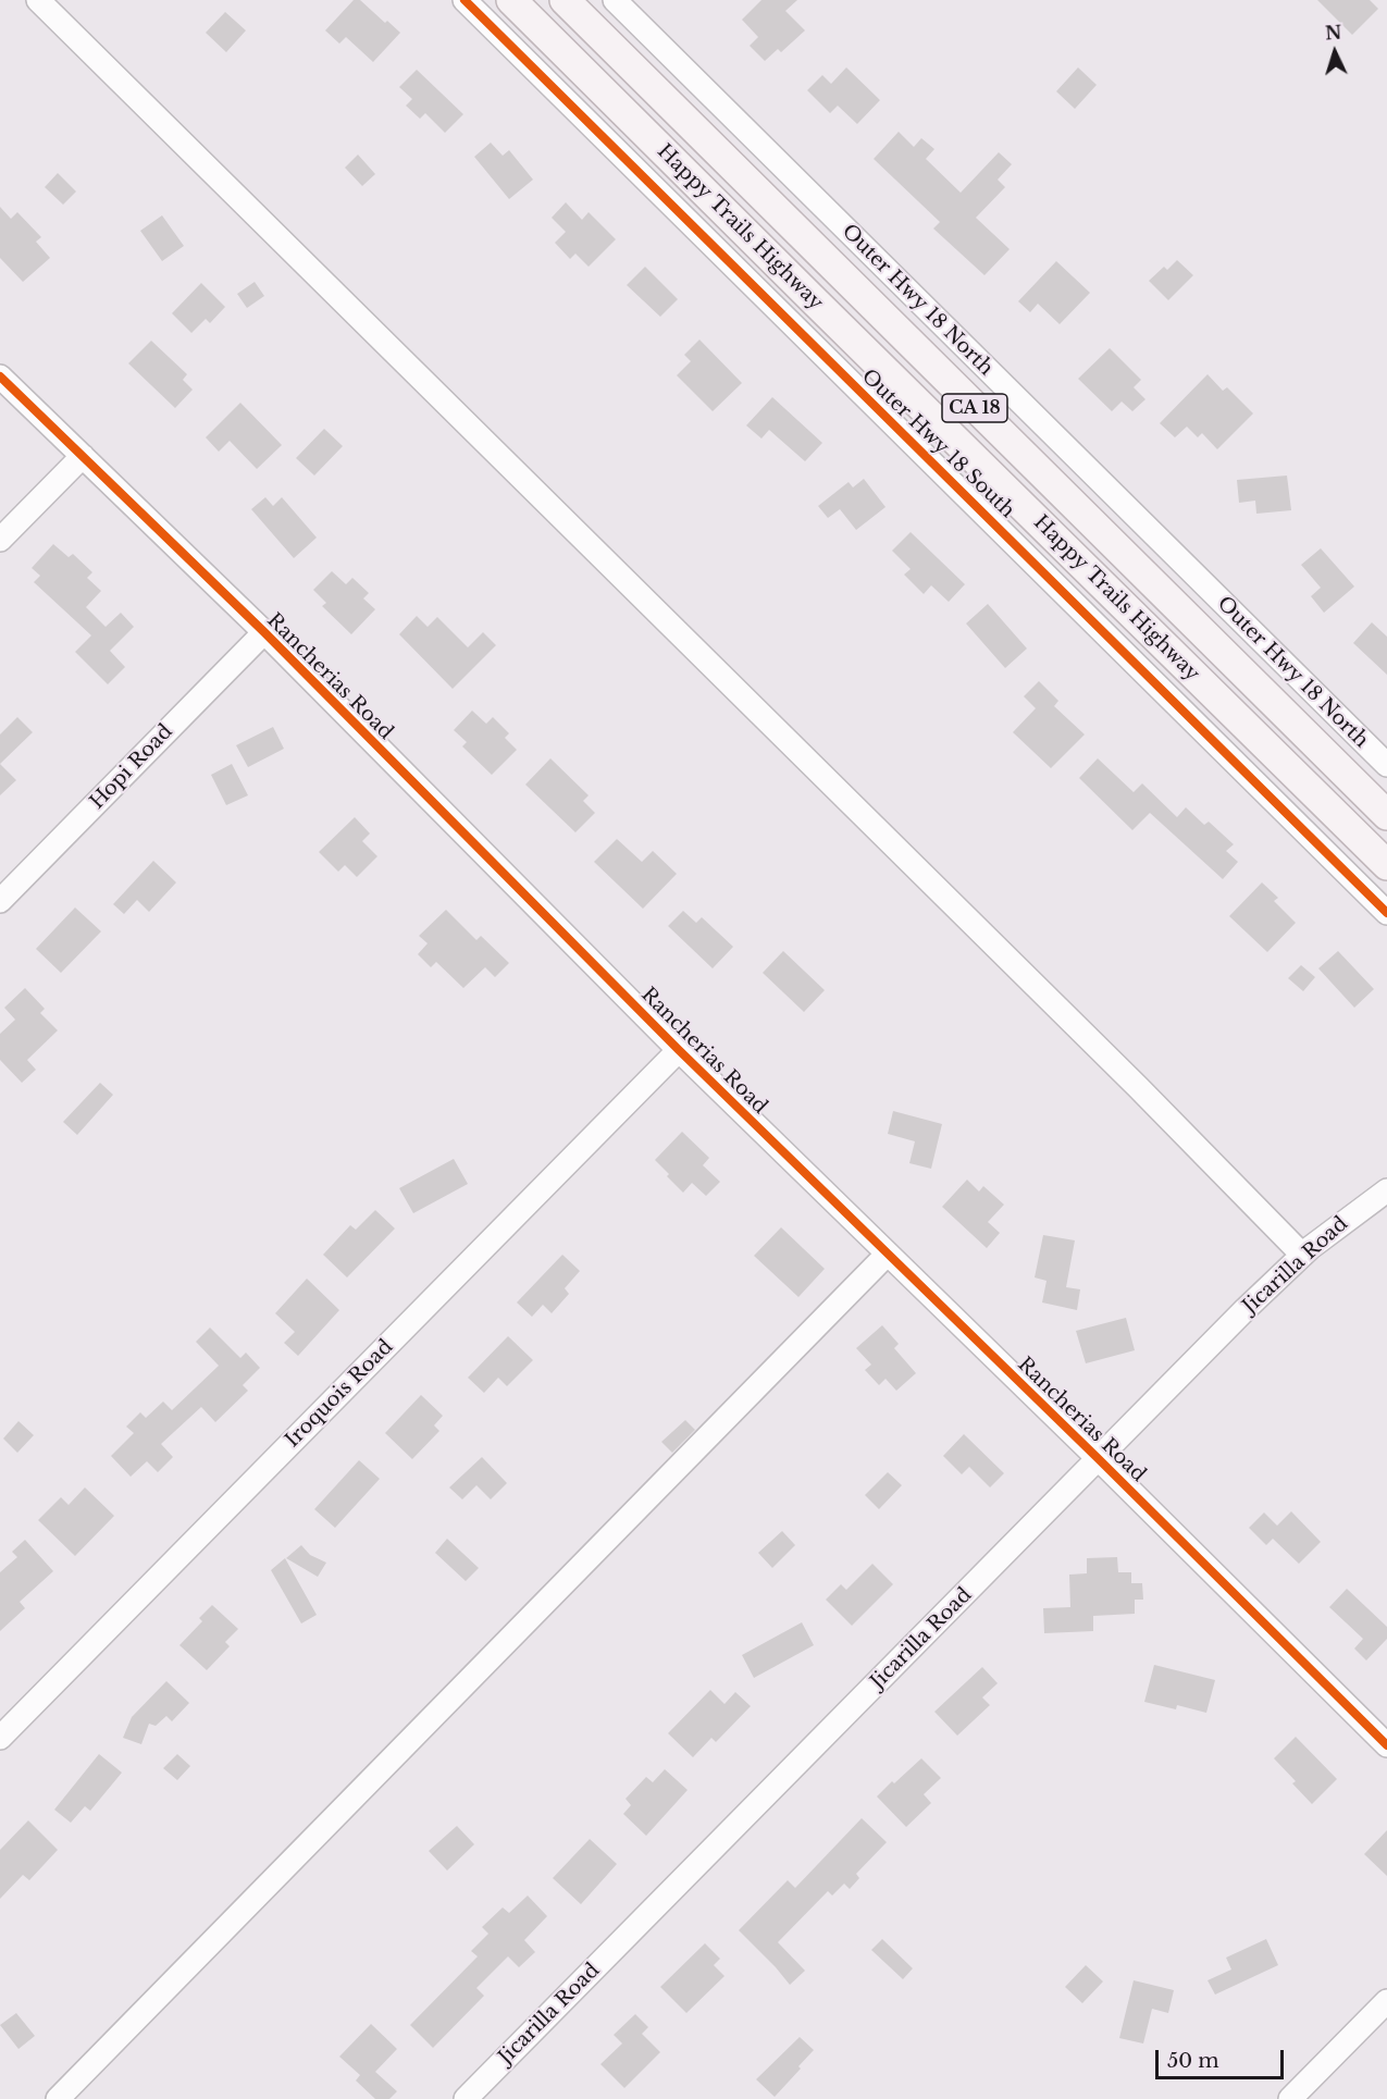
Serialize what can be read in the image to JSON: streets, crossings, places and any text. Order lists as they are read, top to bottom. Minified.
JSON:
{"streets":{"main road":["Happy Trails Highway","CA 18"],"street":["Outer Hwy 18 North","Outer Hwy 18 South","Rancherias Road","Hopi Road","Jicarilla Road","Iroquois Road"]},"crossings":[["Rancherias Road","Hopi Road"],["Rancherias Road","Jicarilla Road"],["Rancherias Road","Iroquois Road"]],"scale_bar":"50 m","north":"top"}
